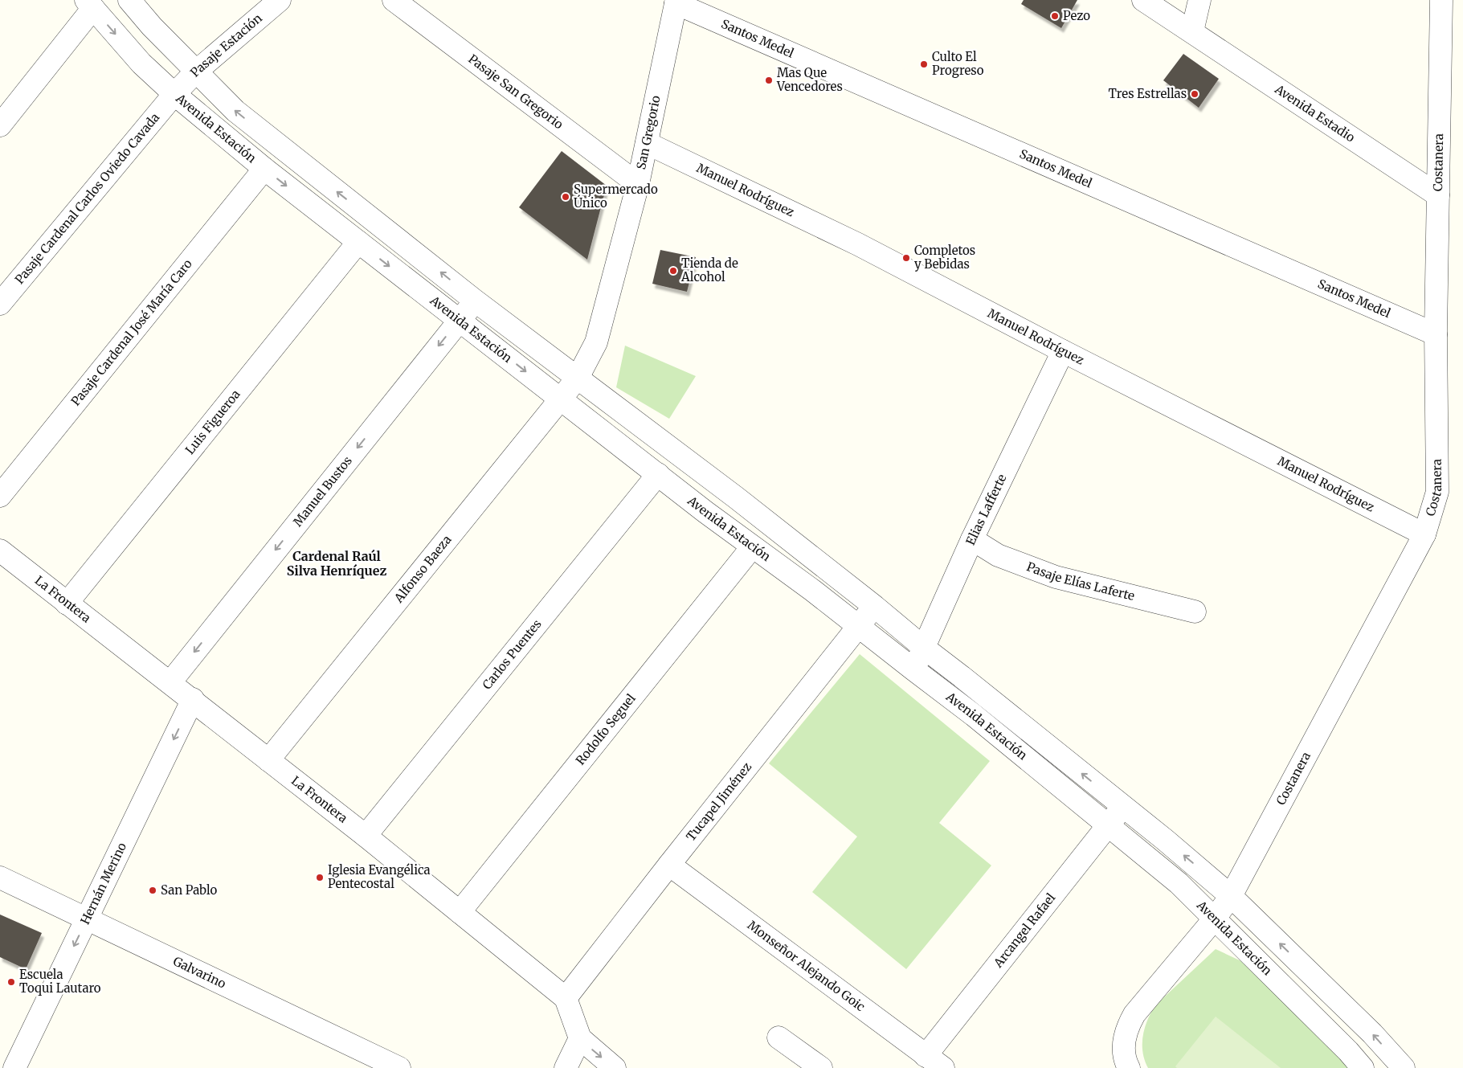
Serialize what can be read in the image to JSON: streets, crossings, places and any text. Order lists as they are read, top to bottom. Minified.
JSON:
{"streets":{"street":["Santos Medel","Pasaje Estación","Pasaje San Gregorio","Avenida Estadio","Avenida Estación","San Gregorio","Costanera","Manuel Rodríguez","Pasaje Cardenal Carlos Oviedo Cavada","Pasaje Cardenal José María Caro","Luis Figueroa","Manuel Bustos","Elias Lafferte","Alfonso Baeza","Pasaje Elías Laferte","La Frontera","Carlos Puentes","Rodolfo Seguel","Tucapel Jiménez","Hernán Merino","Arcangel Rafael","Monseñor Alejando Goic","Galvarino"]},"crossings":[["Santos Medel","San Gregorio"],["Santos Medel","Costanera"],["Pasaje Estación","Avenida Estación"],["Pasaje Estación","Pasaje Cardenal Carlos Oviedo Cavada"],["Pasaje San Gregorio","San Gregorio"],["Avenida Estadio","Costanera"],["Avenida Estación","San Gregorio"],["Avenida Estación","Costanera"],["Avenida Estación","Pasaje Cardenal Carlos Oviedo Cavada"],["Avenida Estación","Pasaje Cardenal José María Caro"],["Avenida Estación","Luis Figueroa"],["Avenida Estación","Manuel Bustos"],["Avenida Estación","Elias Lafferte"],["Avenida Estación","Alfonso Baeza"],["Avenida Estación","Carlos Puentes"],["Avenida Estación","Rodolfo Seguel"],["Avenida Estación","Tucapel Jiménez"],["Avenida Estación","Arcangel Rafael"],["San Gregorio","Manuel Rodríguez"],["San Gregorio","Alfonso Baeza"],["Costanera","Manuel Rodríguez"],["Manuel Rodríguez","Elias Lafferte"],["Luis Figueroa","La Frontera"],["Manuel Bustos","La Frontera"],["Elias Lafferte","Pasaje Elías Laferte"],["Alfonso Baeza","La Frontera"],["La Frontera","Carlos Puentes"],["La Frontera","Rodolfo Seguel"],["La Frontera","Tucapel Jiménez"],["La Frontera","Hernán Merino"],["Tucapel Jiménez","Monseñor Alejando Goic"],["Hernán Merino","Galvarino"],["Arcangel Rafael","Monseñor Alejando Goic"]],"one_way":["Manuel Bustos","Hernán Merino"],"districts":["Cardenal Raúl Silva Henríquez"],"places":["Pezo","Culto El Progreso","Mas Que Vencedores","Tres Estrellas","Supermercado Único","Completos y Bebidas","Tienda de Alcohol","Iglesia Evangélica Pentecostal","San Pablo","Escuela Toqui Lautaro"]}
